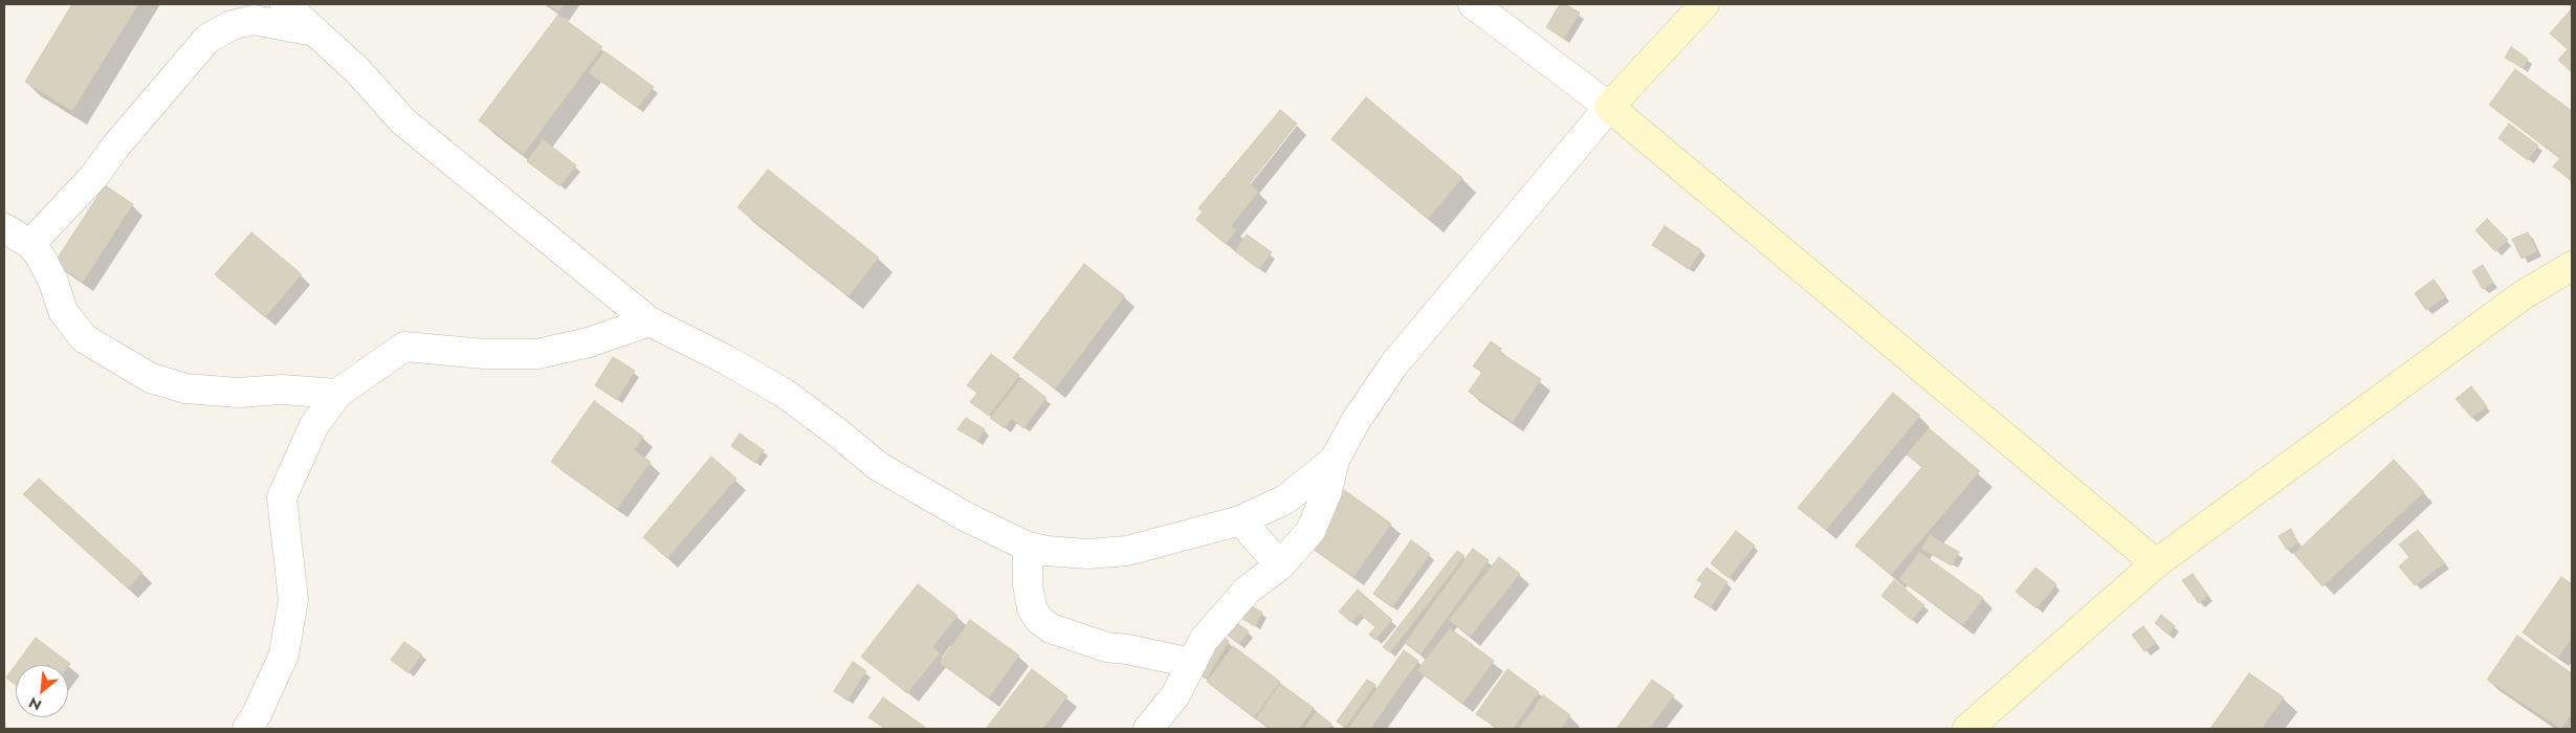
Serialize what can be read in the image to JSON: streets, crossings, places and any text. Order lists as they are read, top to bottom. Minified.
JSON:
{"north":"bottom left"}
